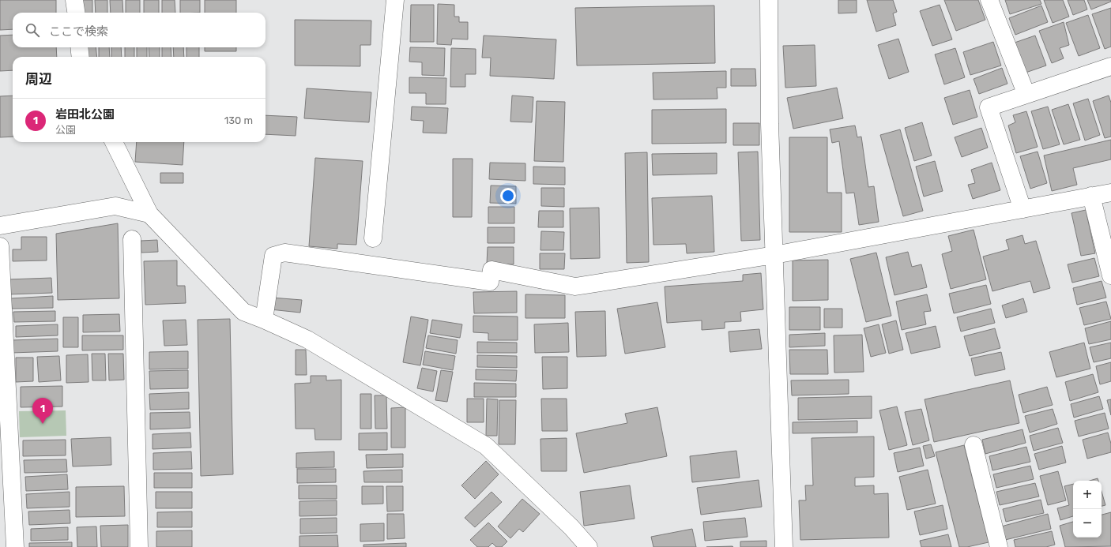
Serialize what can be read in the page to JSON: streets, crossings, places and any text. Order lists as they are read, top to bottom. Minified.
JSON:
{"page":{"search":"ここで検索","heading":"周辺","list":[{"mark":"1","name":"岩田北公園","note":"公園","value":"130 m"}],"pins":"1","map_buttons":["+","−"]}}
